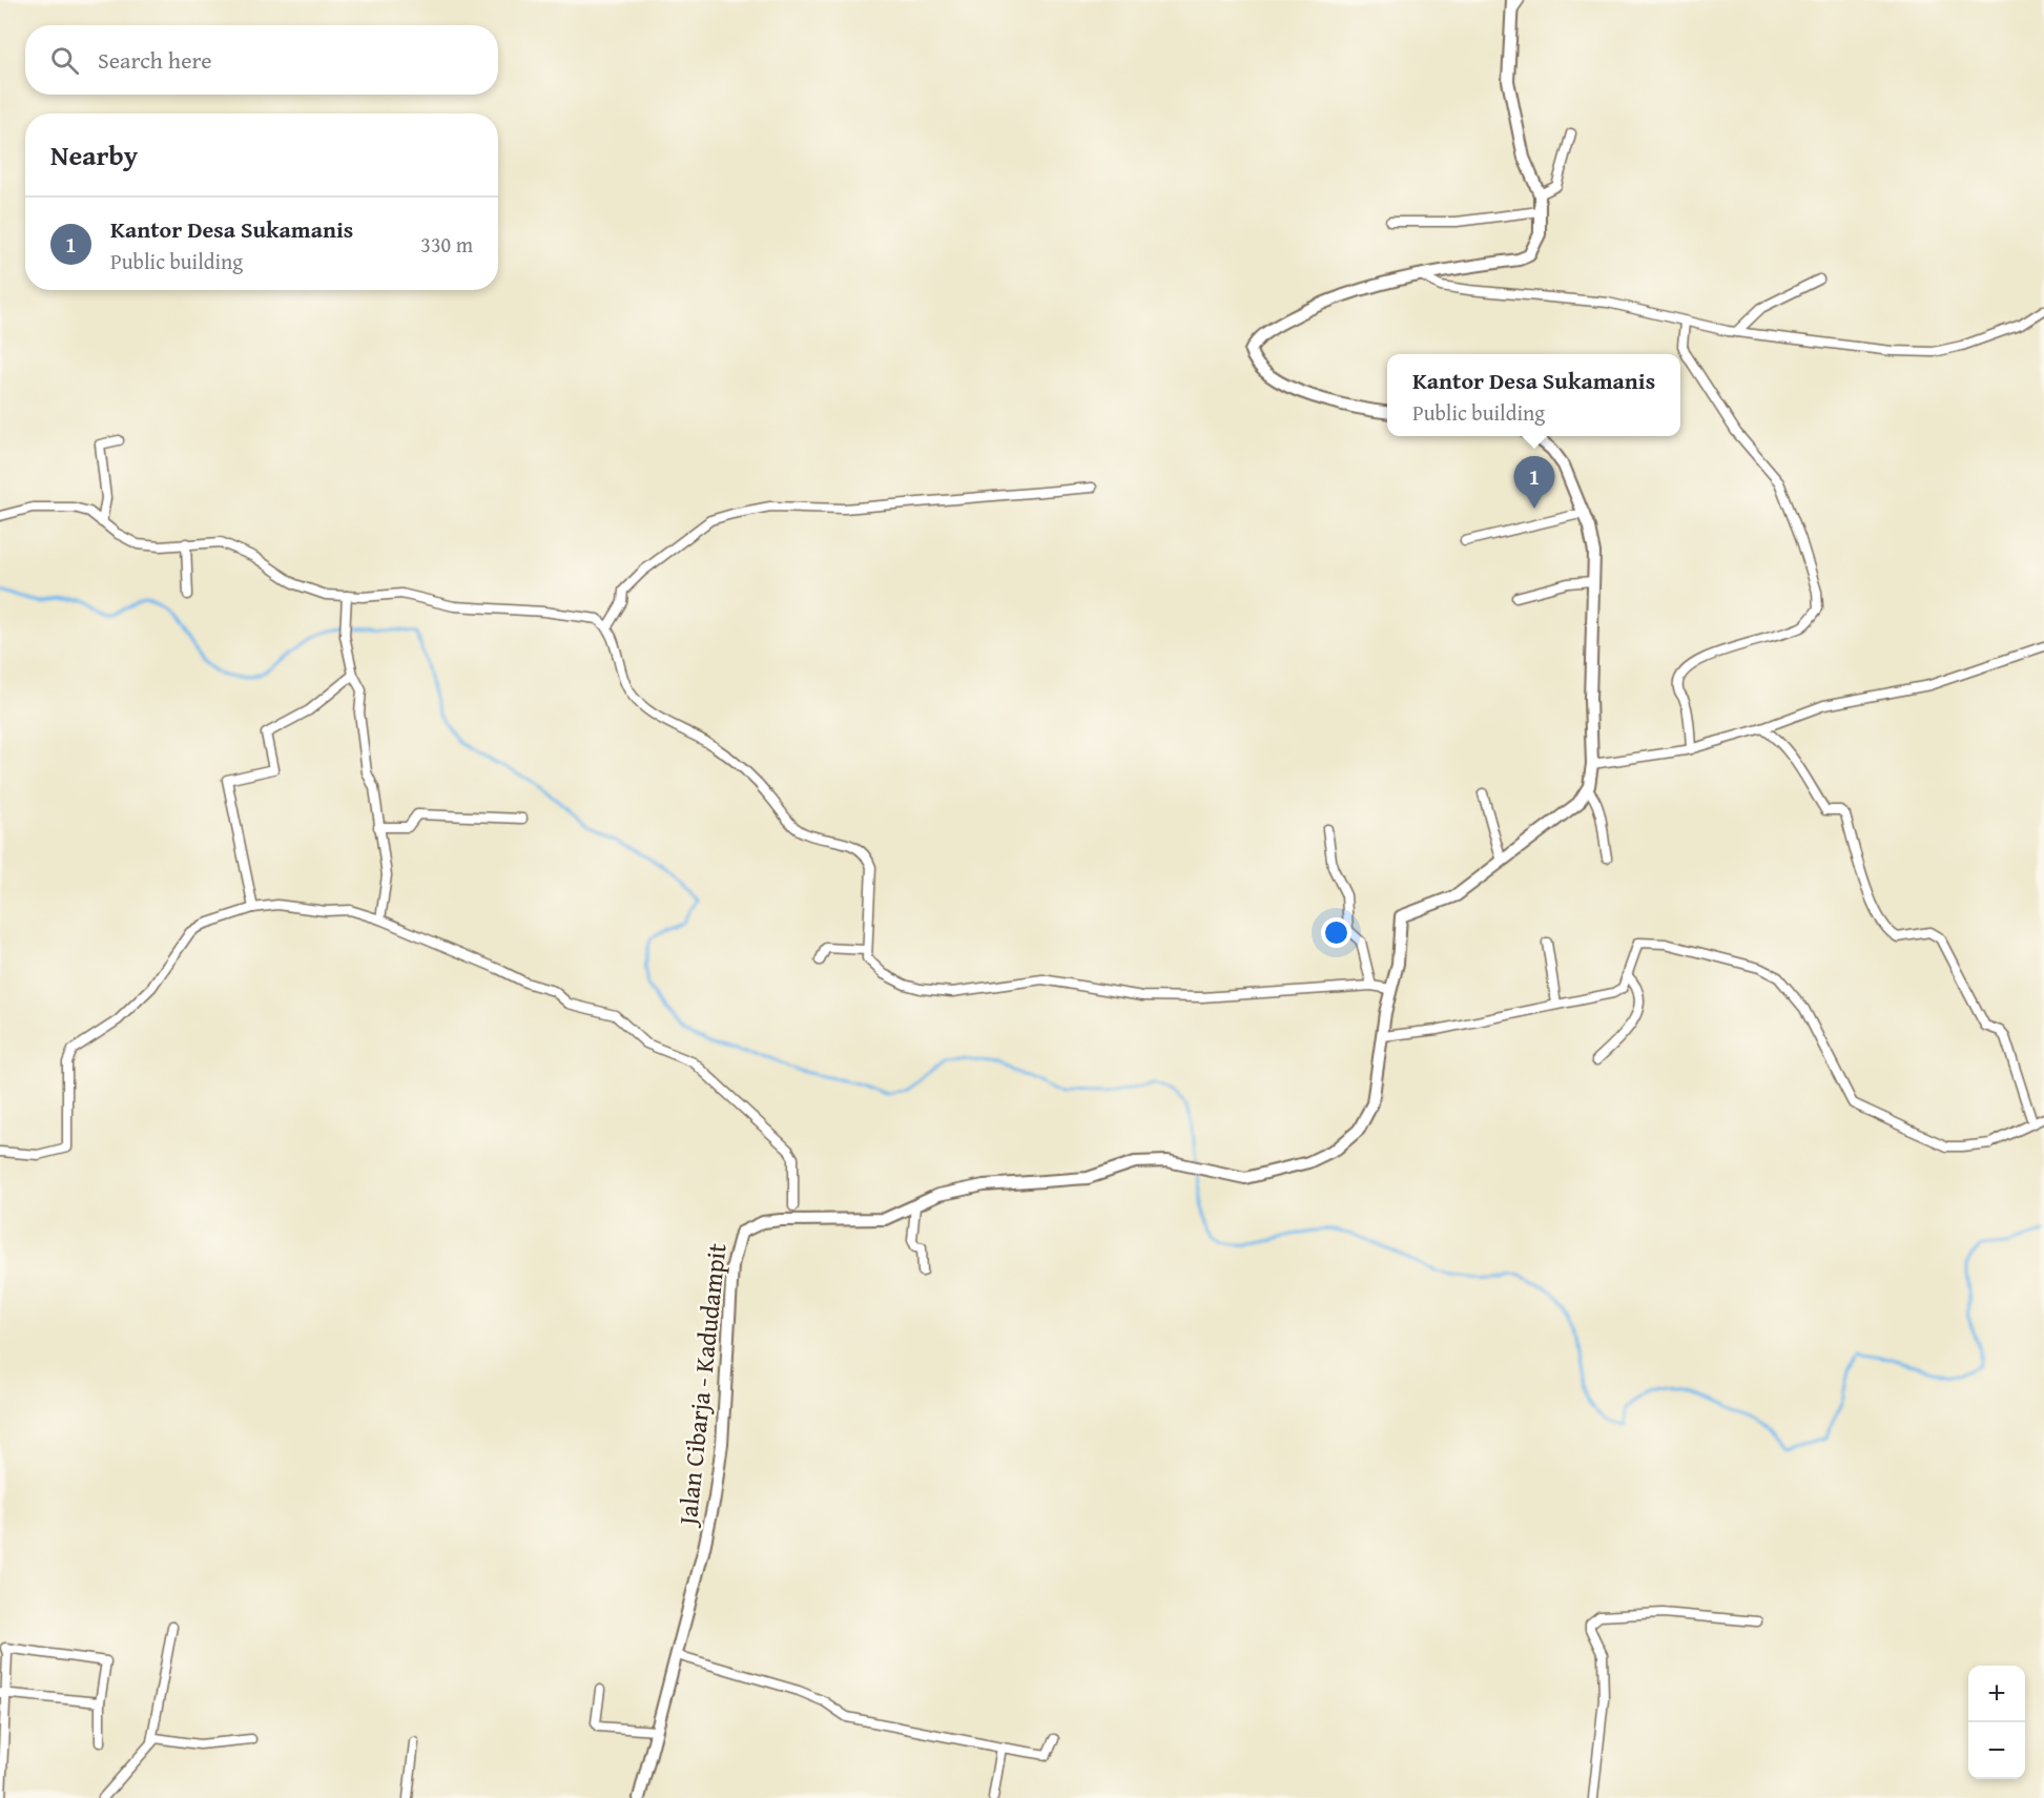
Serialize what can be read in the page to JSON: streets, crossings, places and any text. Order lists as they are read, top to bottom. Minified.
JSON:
{"streets":{"street":["Jalan Cibarja - Kadudampit"]},"page":{"search":"Search here","heading":"Nearby","list":[{"mark":"1","name":"Kantor Desa Sukamanis","note":"Public building","value":"330 m"}],"popup":["Kantor Desa Sukamanis","Public building"],"pins":"1","map_buttons":["+","−"]}}
